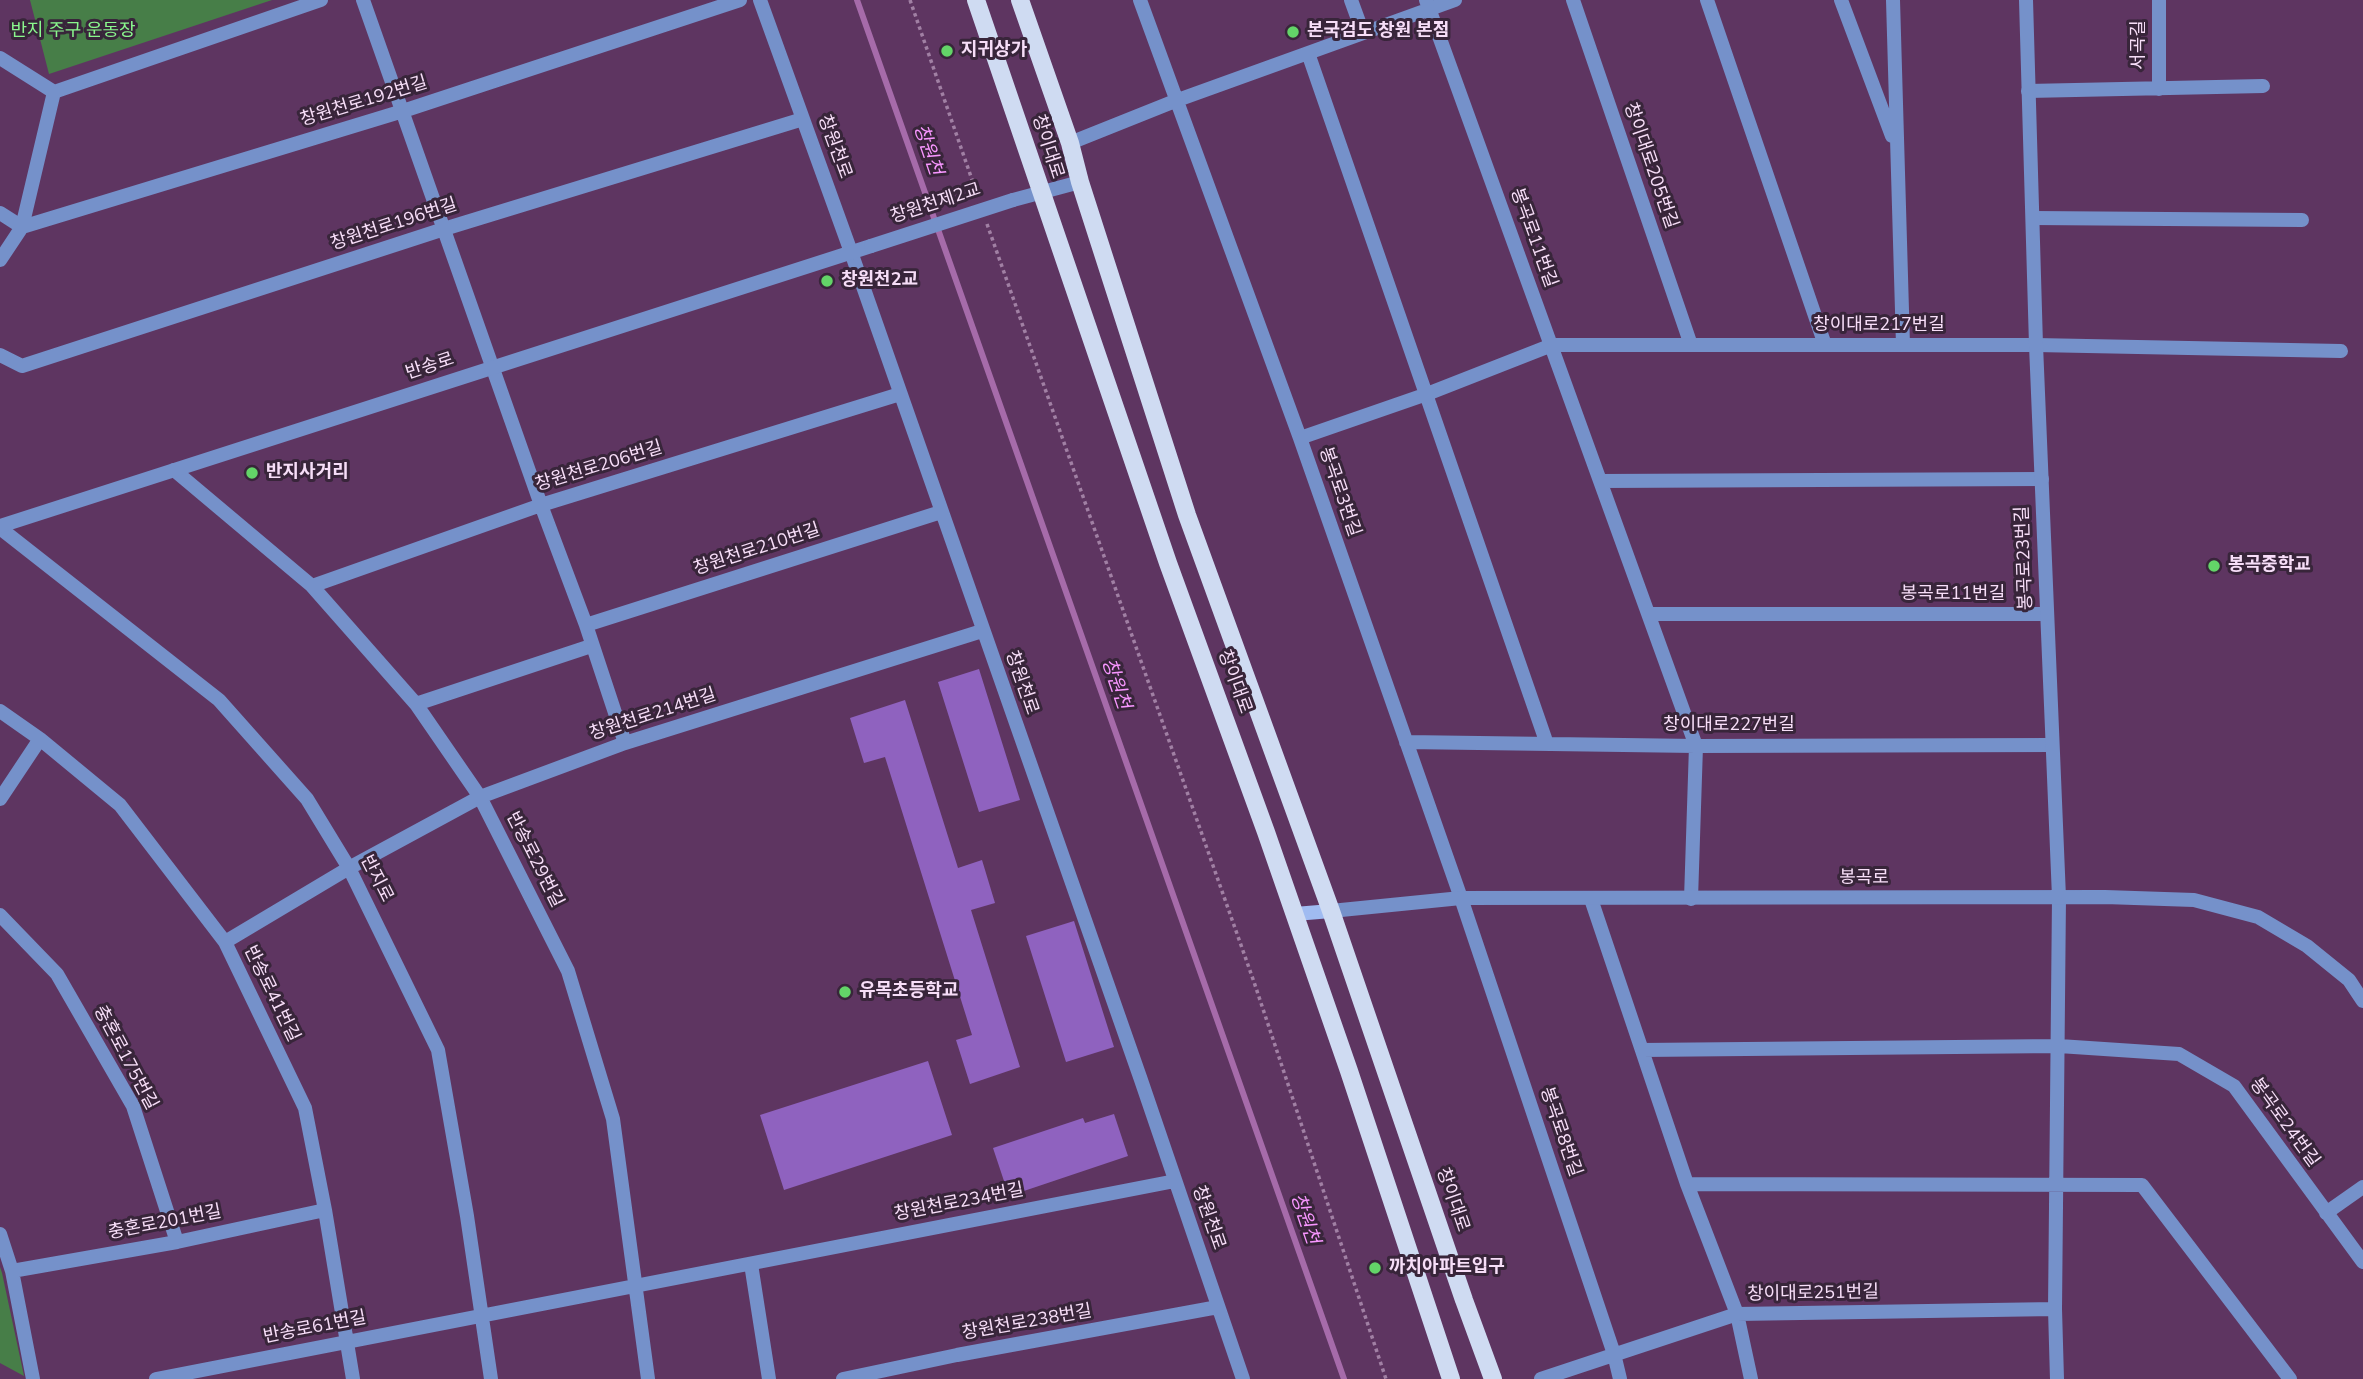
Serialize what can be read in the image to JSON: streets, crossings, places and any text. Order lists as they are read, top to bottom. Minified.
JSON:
{"streets":{"main road":["창이대로"],"street":["서곡길","창원천로192번길","창원천로","창이대로205번길","창원천제2교","창원천로196번길","봉곡로11번길","창이대로217번길","반송로","창원천로206번길","봉곡로3번길","창원천로210번길","봉곡로23번길","창원천로214번길","창이대로227번길","반송로29번길","반지로","봉곡로","반송로41번길","충혼로175번길","봉곡로24번길","봉곡로8번길","창원천로234번길","충혼로201번길","창이대로251번길","창원천로238번길","반송로61번길"]},"crossings":[["창원천로","창원천로196번길"],["창원천로","반송로"],["창원천로","창원천로206번길"],["창원천로","창원천로210번길"],["창원천로","창원천로214번길"],["창원천로","창원천로234번길"],["창원천로","창원천로238번길"],["창이대로","창원천제2교"],["창이대로","봉곡로"],["창이대로205번길","창이대로217번길"],["창원천제2교","반송로"],["봉곡로11번길","창이대로217번길"],["봉곡로11번길","봉곡로23번길"],["봉곡로11번길","창이대로227번길"],["봉곡로11번길","봉곡로"],["창이대로217번길","봉곡로3번길"],["창이대로217번길","봉곡로23번길"],["반송로","반송로29번길"],["반송로","반지로"],["창원천로206번길","반송로29번길"],["봉곡로3번길","창이대로227번길"],["봉곡로3번길","봉곡로"],["봉곡로3번길","봉곡로8번길"],["봉곡로23번길","창이대로227번길"],["봉곡로23번길","봉곡로"],["창원천로214번길","반송로29번길"],["창원천로214번길","반지로"],["창원천로214번길","반송로41번길"],["반송로29번길","창원천로234번길"],["반지로","창원천로234번길"],["반지로","반송로61번길"],["봉곡로","봉곡로8번길"],["반송로41번길","충혼로201번길"],["반송로41번길","반송로61번길"],["충혼로175번길","충혼로201번길"],["봉곡로8번길","창이대로251번길"],["창원천로234번길","반송로61번길"]],"water":["창원천"],"parks":["반지 주구 운동장"],"places":["본국검도 창원 본점","지귀상가","창원천2교","반지사거리","봉곡중학교","유목초등학교","까치아파트입구"]}
